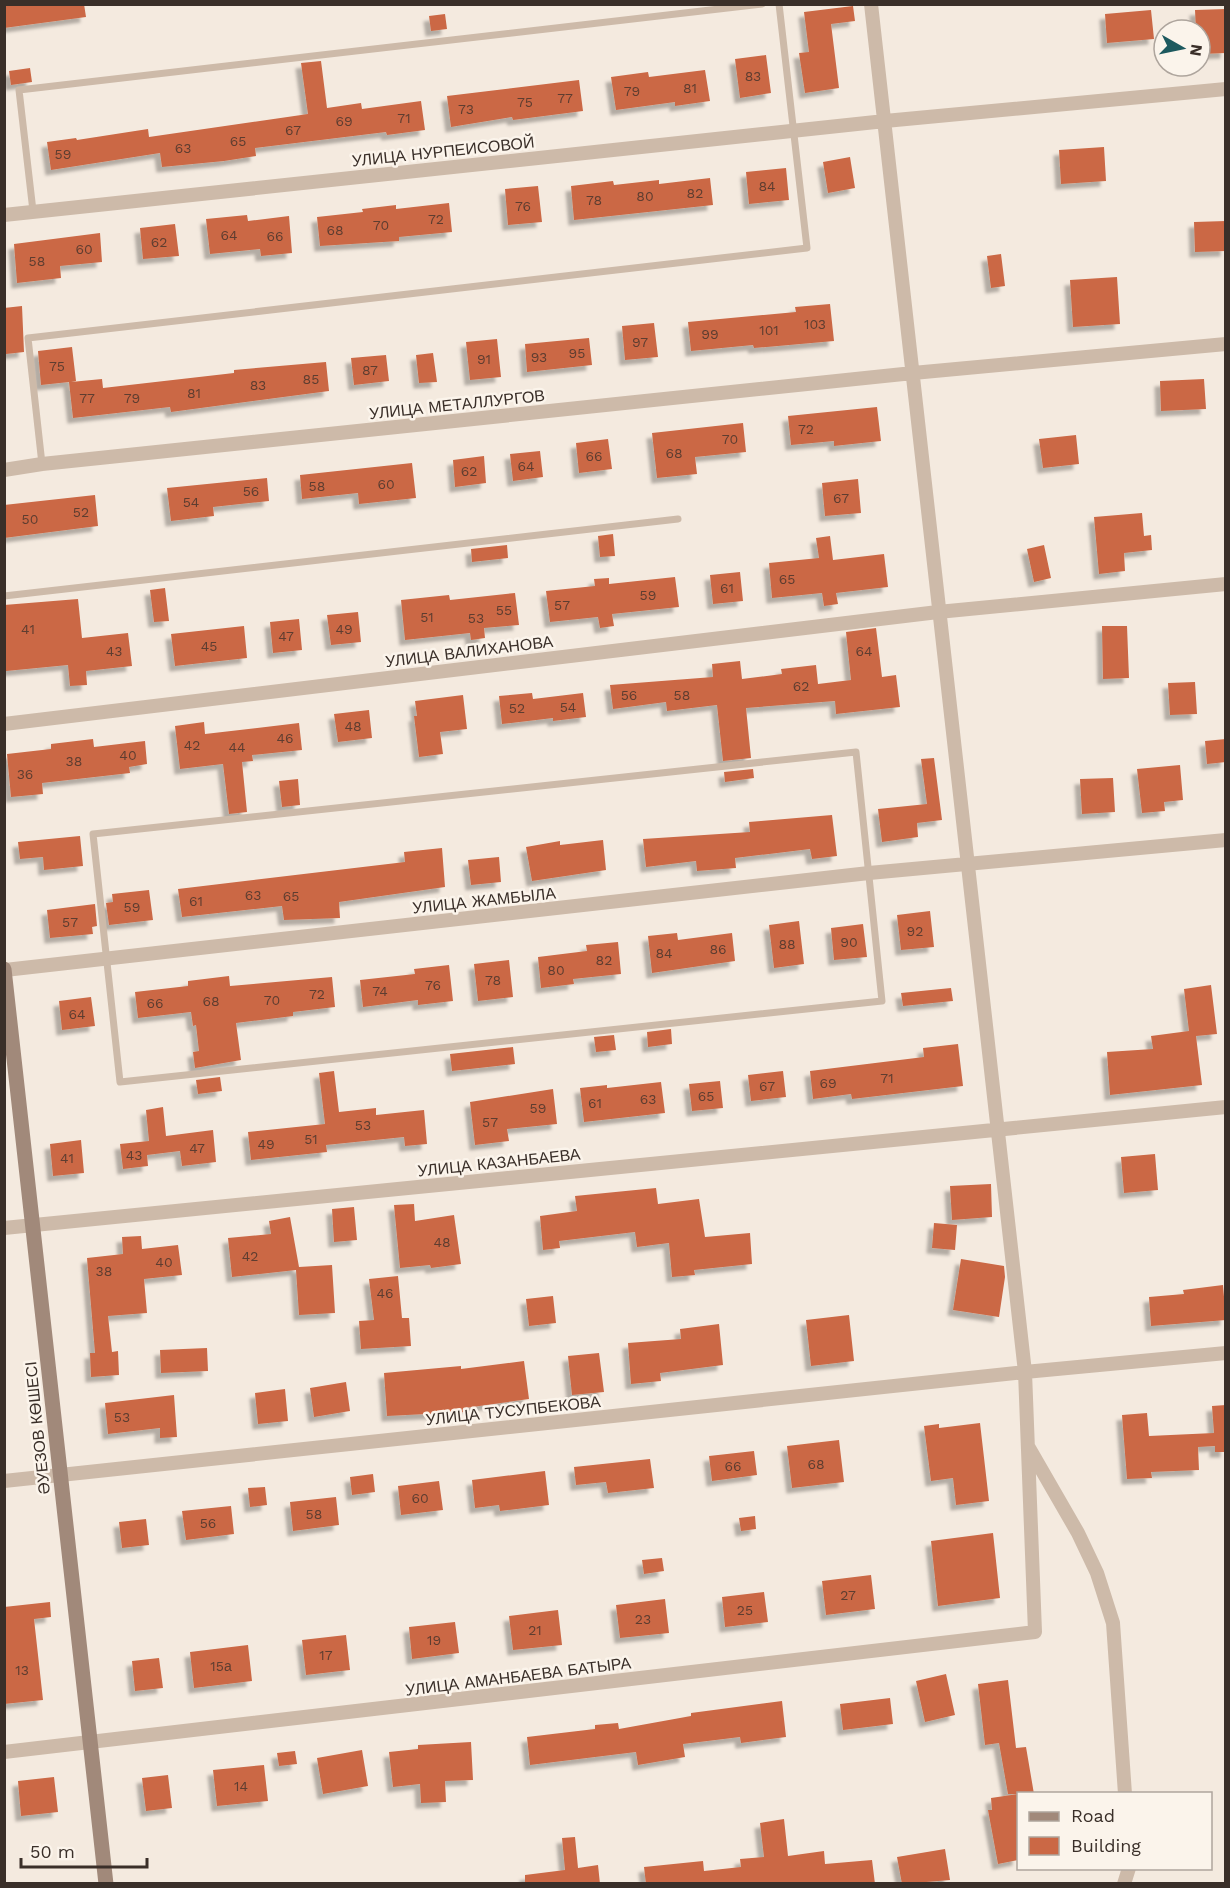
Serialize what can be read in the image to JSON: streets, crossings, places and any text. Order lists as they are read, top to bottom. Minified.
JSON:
{"streets":{"main road":["ӘУЕЗОВ КӨШЕСІ"],"street":["УЛИЦА НУРПЕИСОВОЙ","УЛИЦА МЕТАЛЛУРГОВ","УЛИЦА ВАЛИХАНОВА","УЛИЦА ЖАМБЫЛА","УЛИЦА КАЗАНБАЕВА","УЛИЦА ТУСУПБЕКОВА","УЛИЦА АМАНБАЕВА БАТЫРА"]},"crossings":[["УЛИЦА ЖАМБЫЛА","ӘУЕЗОВ КӨШЕСІ"],["УЛИЦА КАЗАНБАЕВА","ӘУЕЗОВ КӨШЕСІ"],["УЛИЦА ТУСУПБЕКОВА","ӘУЕЗОВ КӨШЕСІ"],["ӘУЕЗОВ КӨШЕСІ","УЛИЦА АМАНБАЕВА БАТЫРА"]],"house_numbers":["83","81","79","77","75","73","71","69","67","65","63","59","84","82","80","78","76","72","70","68","64","66","62","60","58","103","101","99","97","95","93","91","75","87","85","83","81","77","79","72","70","68","66","64","62","60","58","56","67","54","52","50","65","61","59","57","55","51","53","41","49","47","45","43","64","62","56","58","54","52","48","46","42","44","40","38","36","63","65","61","59","57","92","90","88","86","84","82","80","78","76","74","72","70","68","66","64","71","69","67","65","63","61","59","57","53","51","49","47","43","41","48","42","40","38","46","53","68","66","60","58","56","27","25","23","21","19","17","15а","13","14"],"legend":["Road","Building"],"scale_bar":"50 m","north":"right"}
